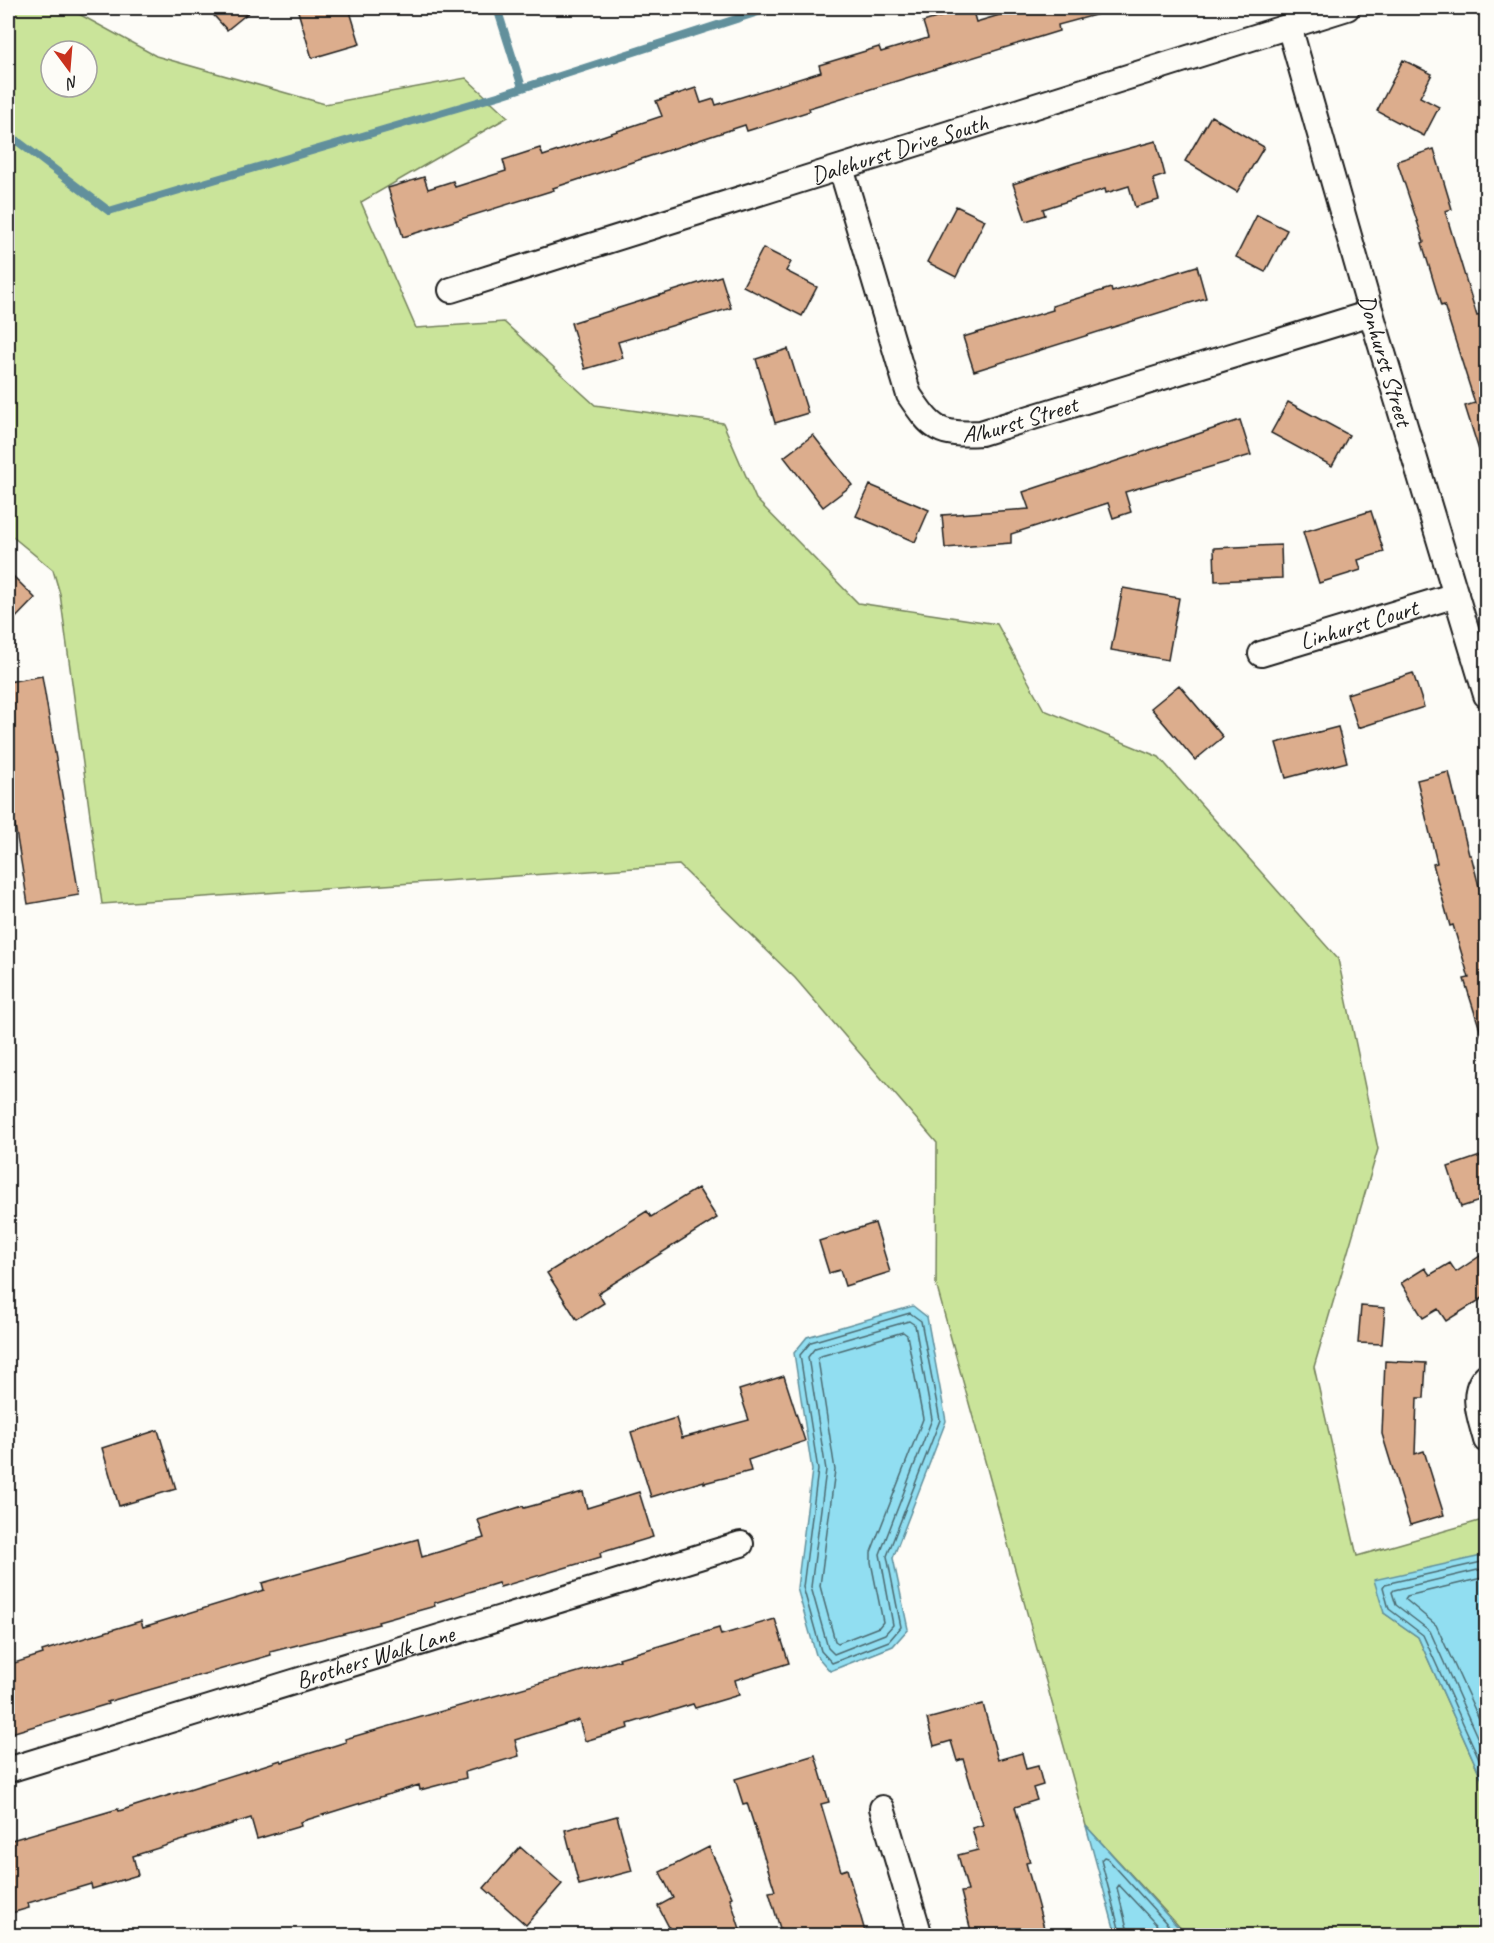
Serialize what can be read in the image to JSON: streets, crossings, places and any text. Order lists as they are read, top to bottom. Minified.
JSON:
{"streets":{"street":["Dalehurst Drive South","Donhurst Street","Alhurst Street","Linhurst Court","Brothers Walk Lane"]},"crossings":[["Dalehurst Drive South","Donhurst Street"],["Dalehurst Drive South","Alhurst Street"],["Donhurst Street","Alhurst Street"],["Donhurst Street","Linhurst Court"]],"north":"bottom"}
